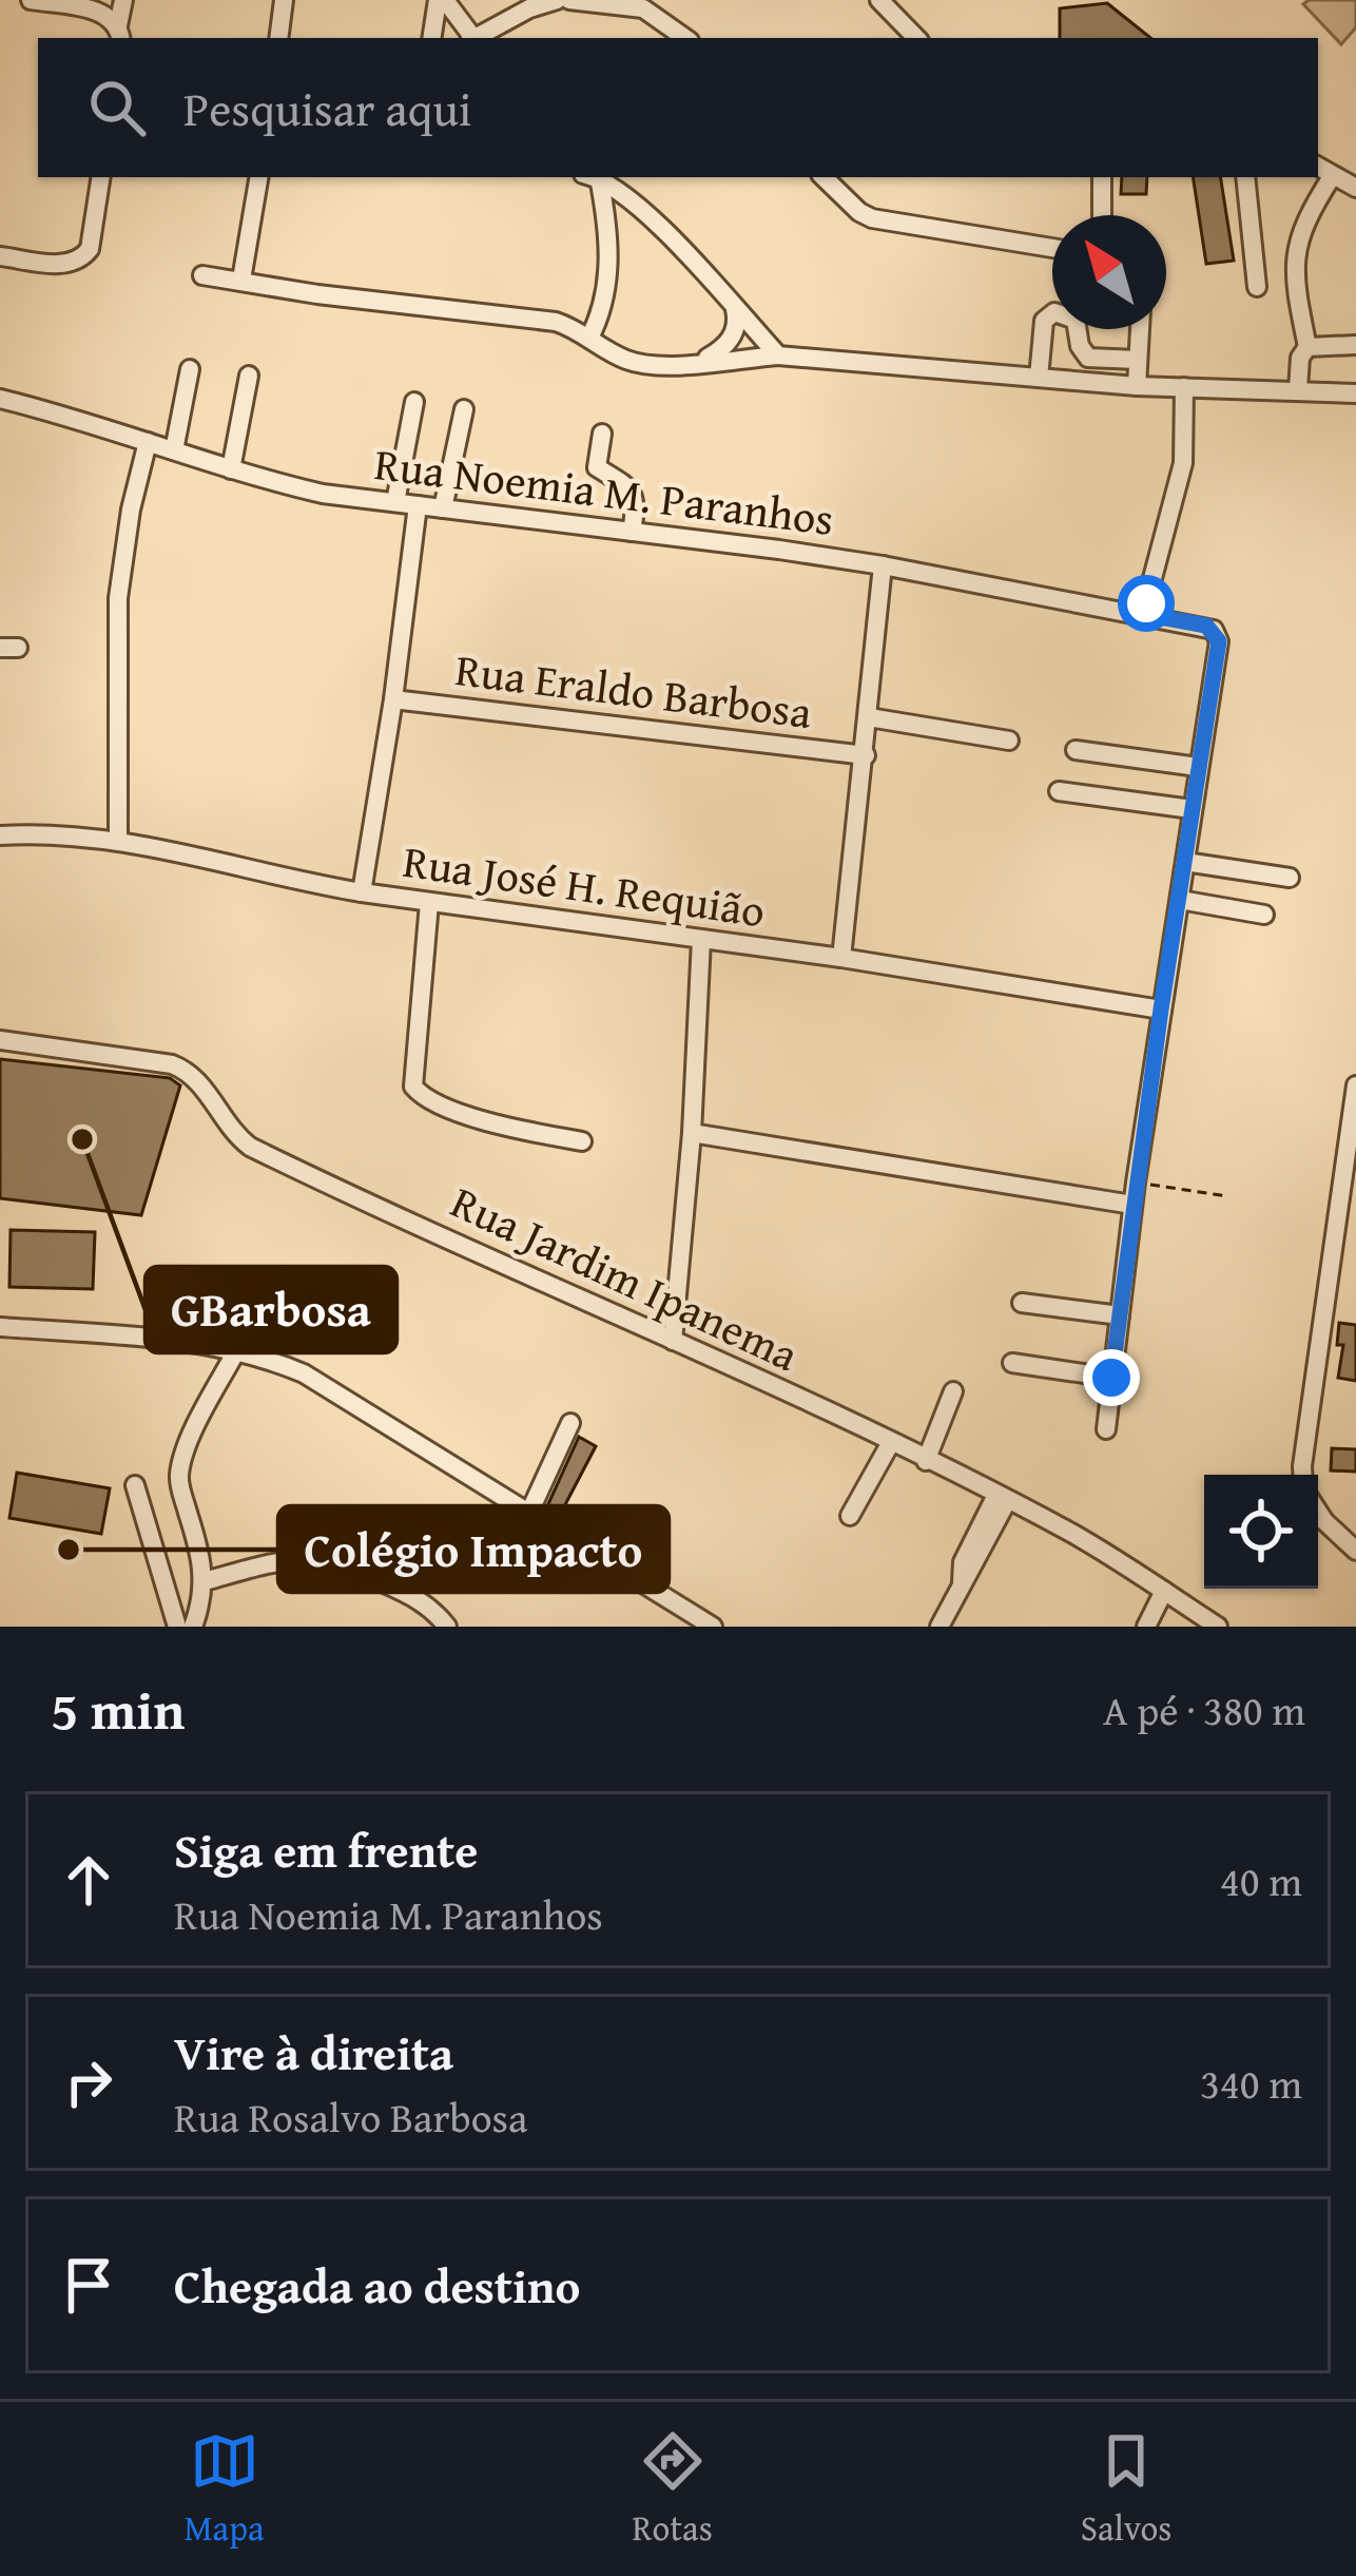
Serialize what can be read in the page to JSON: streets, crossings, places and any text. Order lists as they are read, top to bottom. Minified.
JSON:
{"streets":{"street":["Rua Noemia M. Paranhos","Rua Eraldo Barbosa","Rua José H. Requião","Rua Jardim Ipanema"]},"places":["GBarbosa","Colégio Impacto"],"north":"top left","page":{"search":"Pesquisar aqui","heading":["5 min","A pé · 380 m"],"list":[["Siga em frente","Rua Noemia M. Paranhos","40 m"],["Vire à direita","Rua Rosalvo Barbosa","340 m"],"Chegada ao destino"],"nav":["Mapa","Rotas","Salvos"]}}
